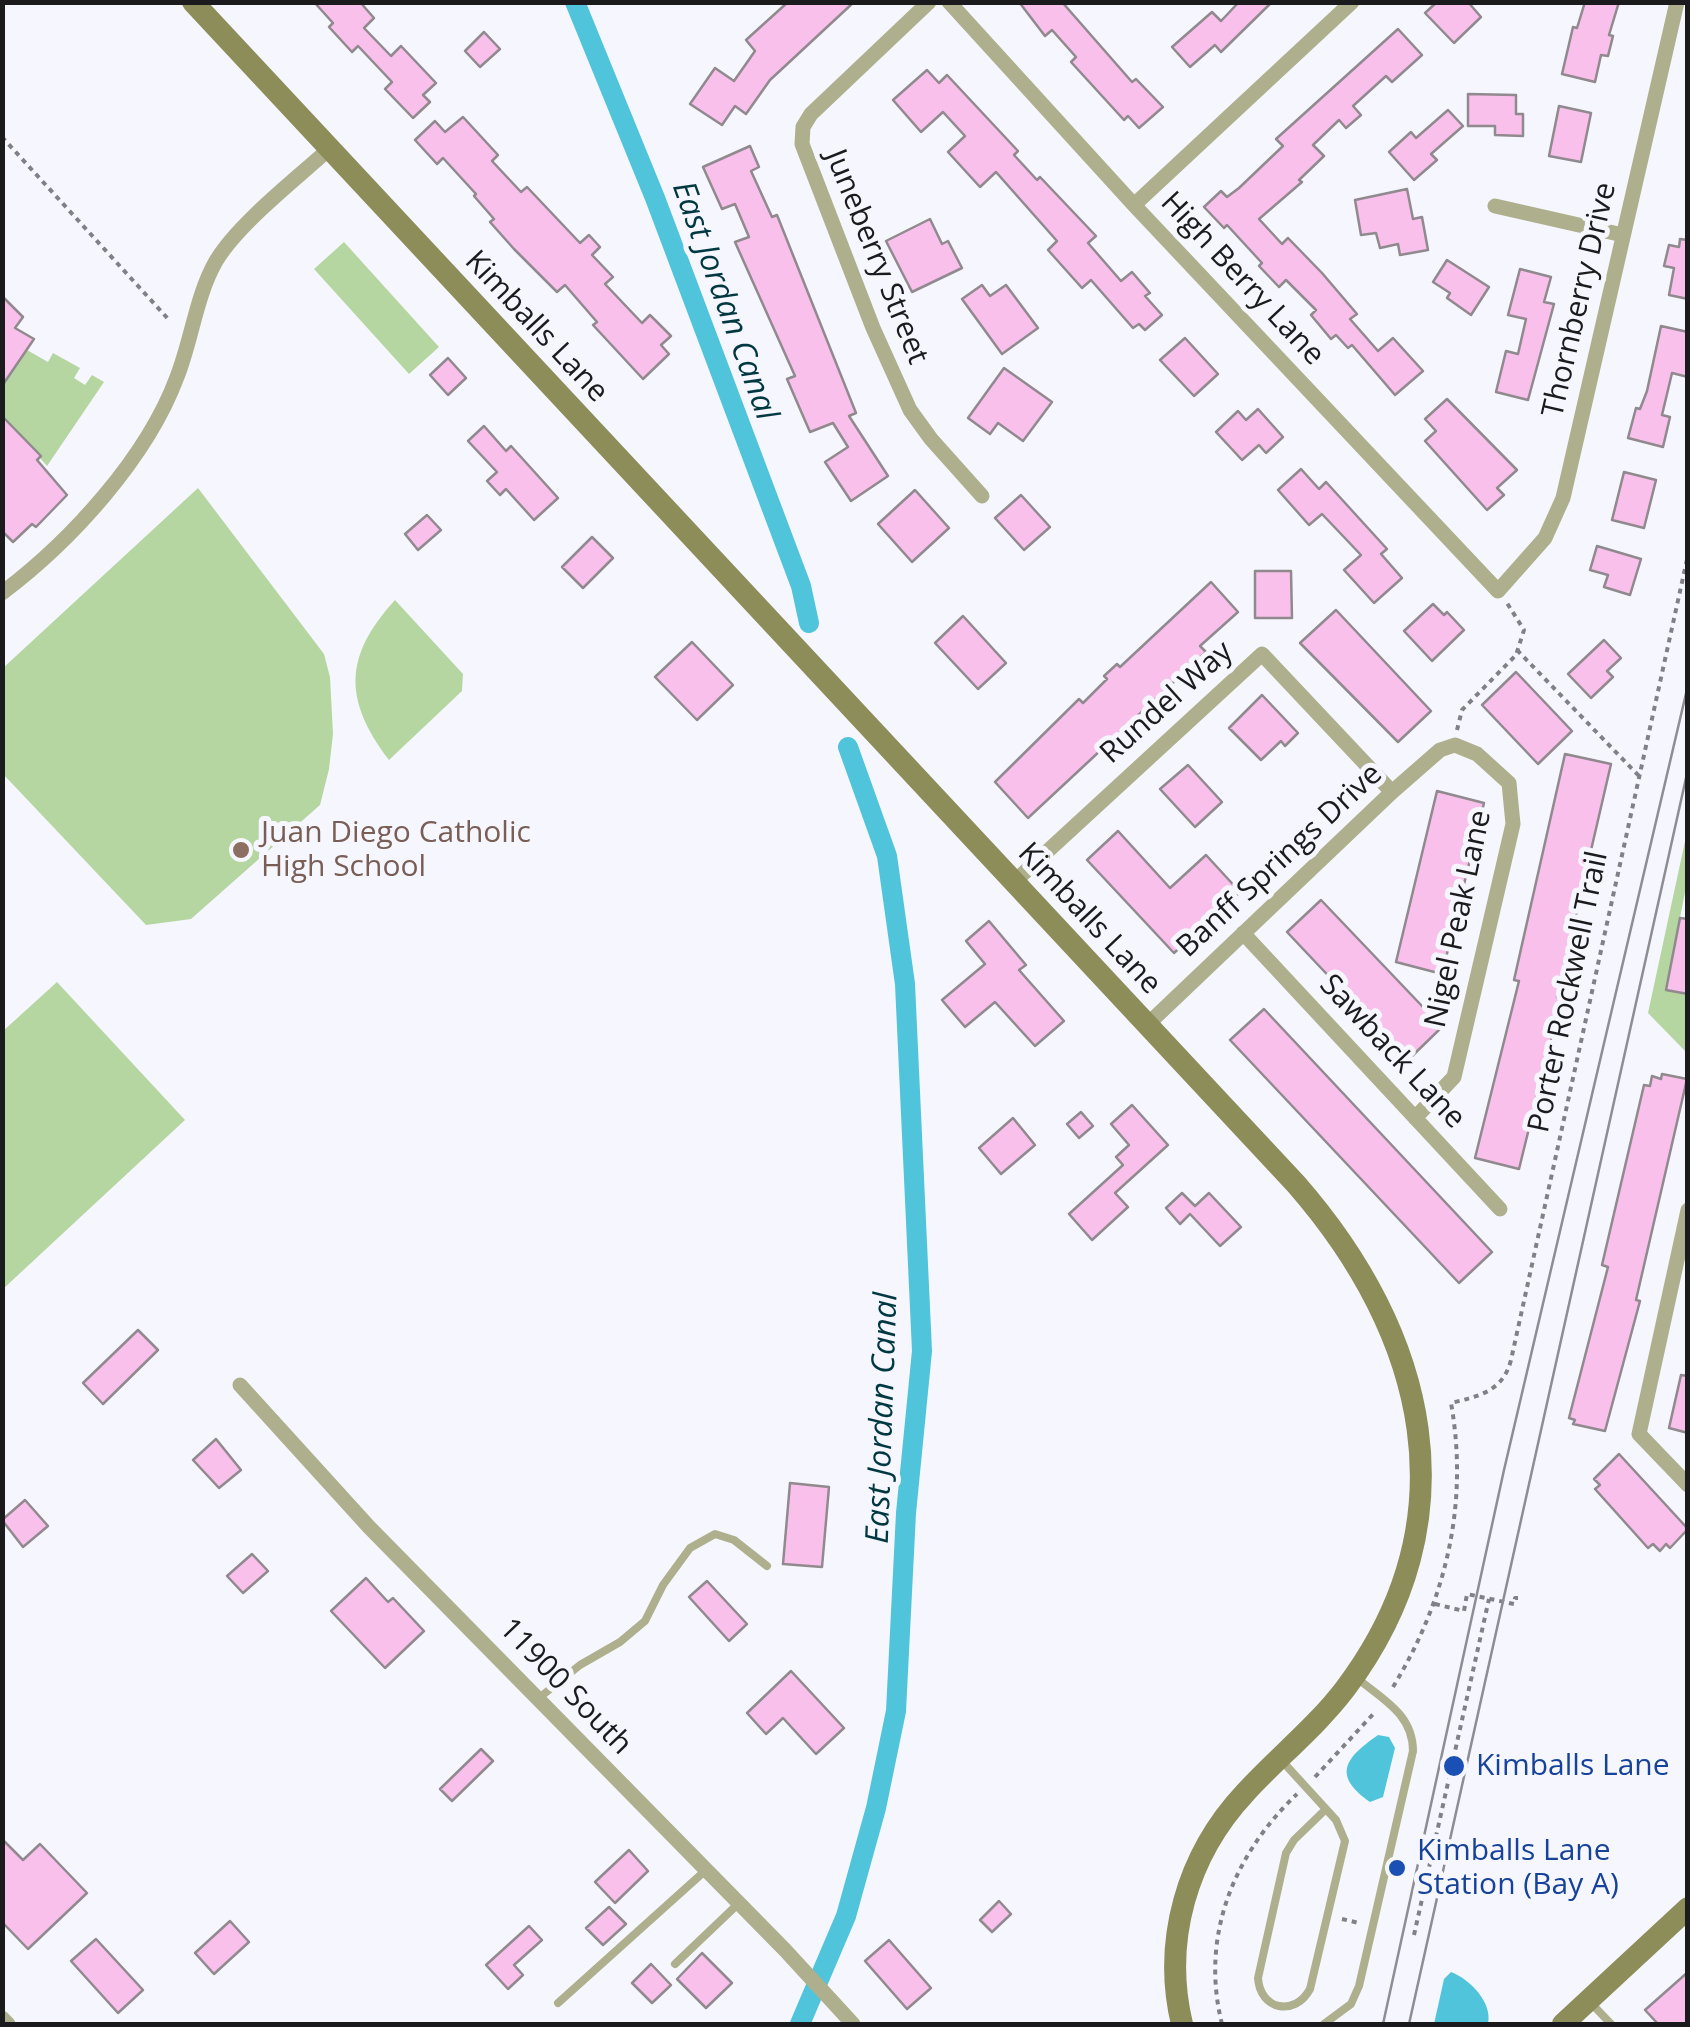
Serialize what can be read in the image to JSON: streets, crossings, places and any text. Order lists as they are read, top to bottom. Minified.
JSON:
{"streets":{"street":["Juneberry Street","High Berry Lane","Thornberry Drive","Kimballs Lane","Rundel Way","Banff Springs Drive","Nigel Peak Lane","Sawback Lane","11900 South"],"path":["Porter Rockwell Trail"]},"crossings":[["High Berry Lane","Thornberry Drive"],["Kimballs Lane","Rundel Way"],["Kimballs Lane","Banff Springs Drive"],["Rundel Way","Banff Springs Drive"],["Banff Springs Drive","Nigel Peak Lane"],["Banff Springs Drive","Sawback Lane"],["Nigel Peak Lane","Sawback Lane"]],"water":["East Jordan Canal"],"places":["Juan Diego Catholic High School","Kimballs Lane","Kimballs Lane Station (Bay A)"]}
